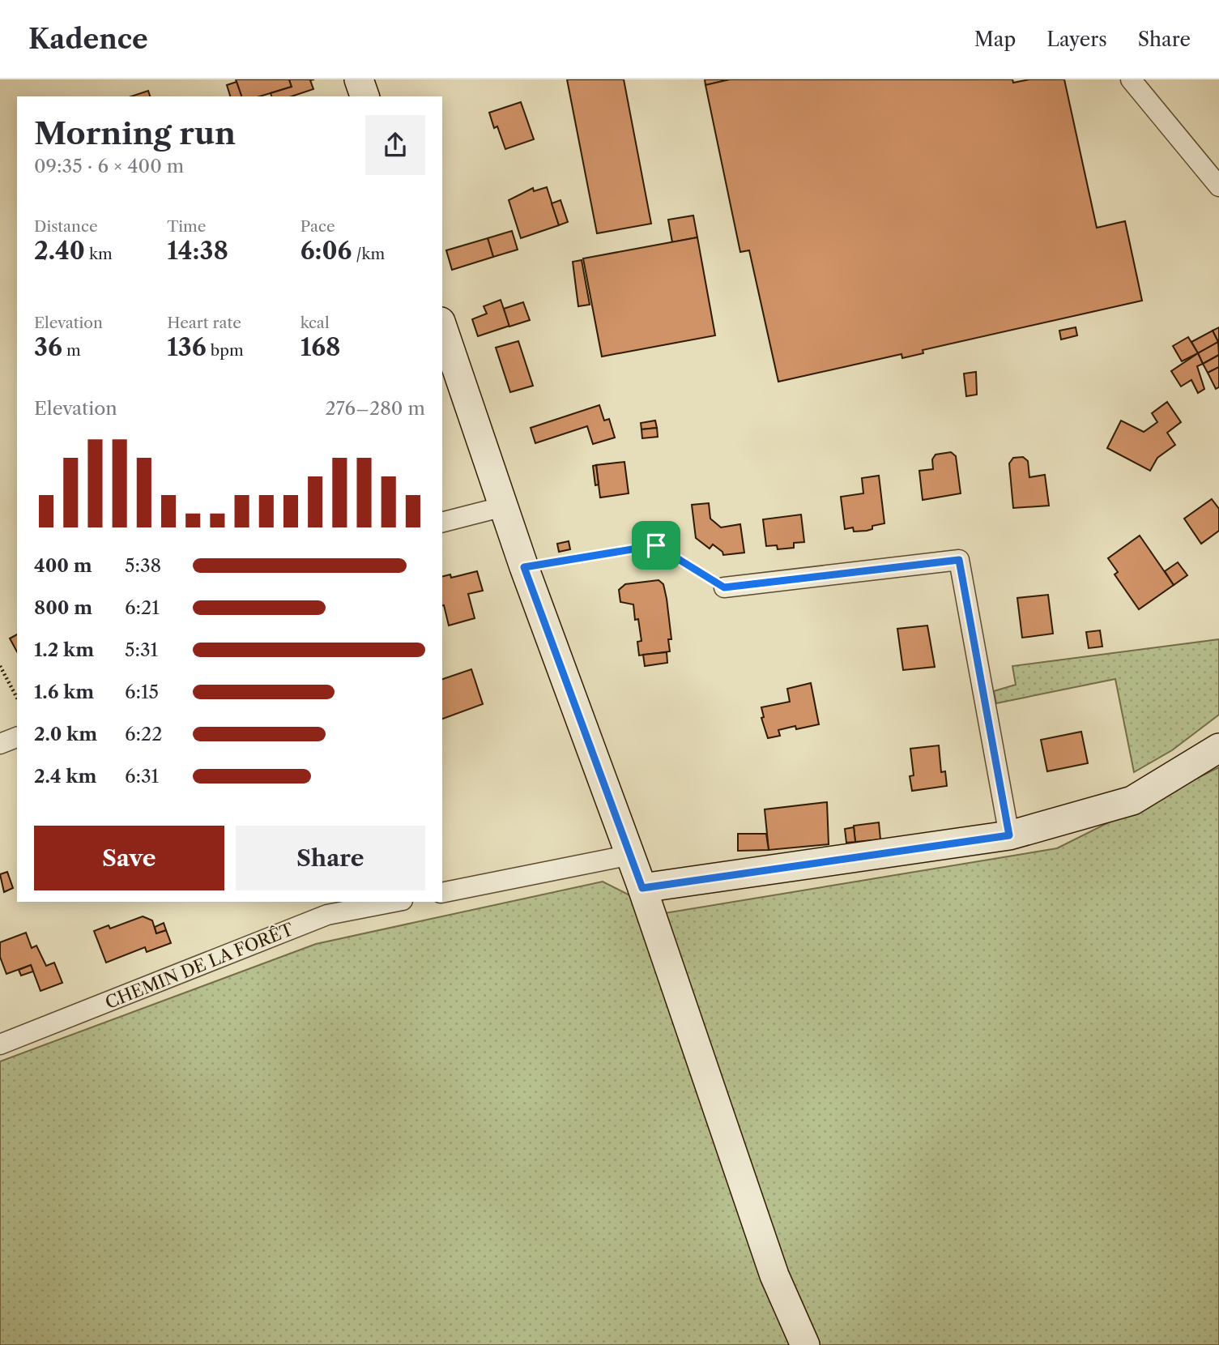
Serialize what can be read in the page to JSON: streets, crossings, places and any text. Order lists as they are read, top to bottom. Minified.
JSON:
{"streets":{"street":["CHEMIN DE LA FORÊT"]},"page":{"header":"Kadence","nav":["Map","Layers","Share"],"heading":["Morning run","09:35 · 6 × 400 m"],"stats":[["Distance","2.40 km"],["Time","14:38"],["Pace","6:06 /km"],["Elevation","36 m"],["Heart rate","136 bpm"],["kcal","168"]],"chart":["Elevation","276–280 m"],"list":[{"name":"400 m","note":"5:38"},{"name":"800 m","note":"6:21"},{"name":"1.2 km","note":"5:31"},{"name":"1.6 km","note":"6:15"},{"name":"2.0 km","note":"6:22"},{"name":"2.4 km","note":"6:31"}],"buttons":["Save","Share"]}}
